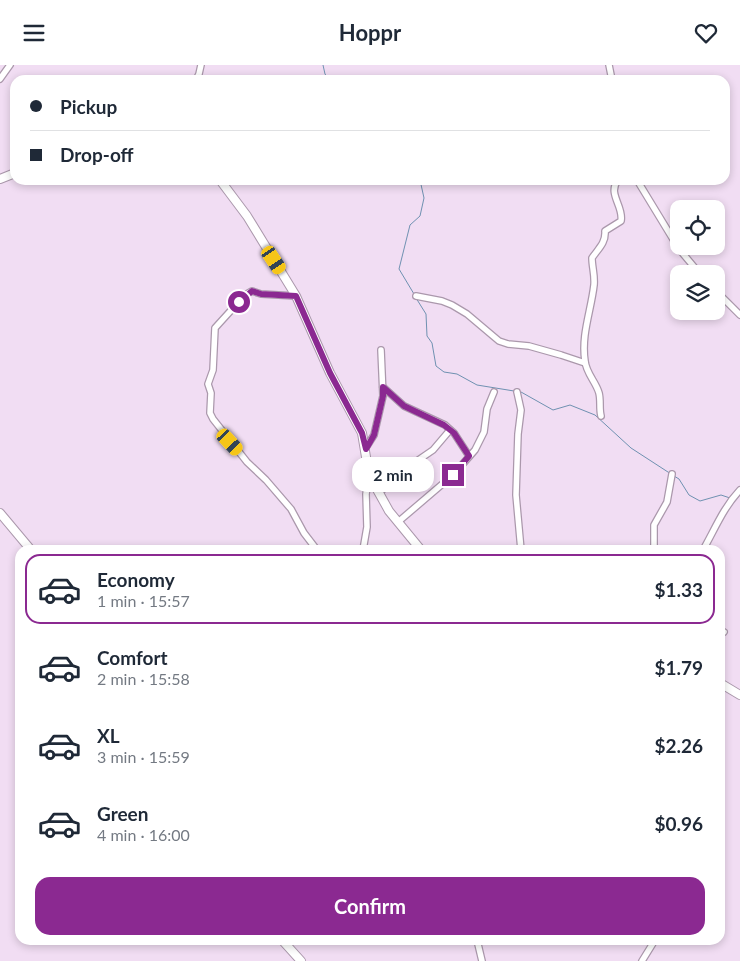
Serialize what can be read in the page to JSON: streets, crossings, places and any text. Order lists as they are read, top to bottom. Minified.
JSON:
{"page":{"header":"Hoppr","banner":["Pickup","Drop-off"],"bubble":"2 min","list":[{"name":"Economy","note":"1 min · 15:57","value":"$1.33"},{"name":"Comfort","note":"2 min · 15:58","value":"$1.79"},{"name":"XL","note":"3 min · 15:59","value":"$2.26"},{"name":"Green","note":"4 min · 16:00","value":"$0.96"}],"buttons":"Confirm"}}
